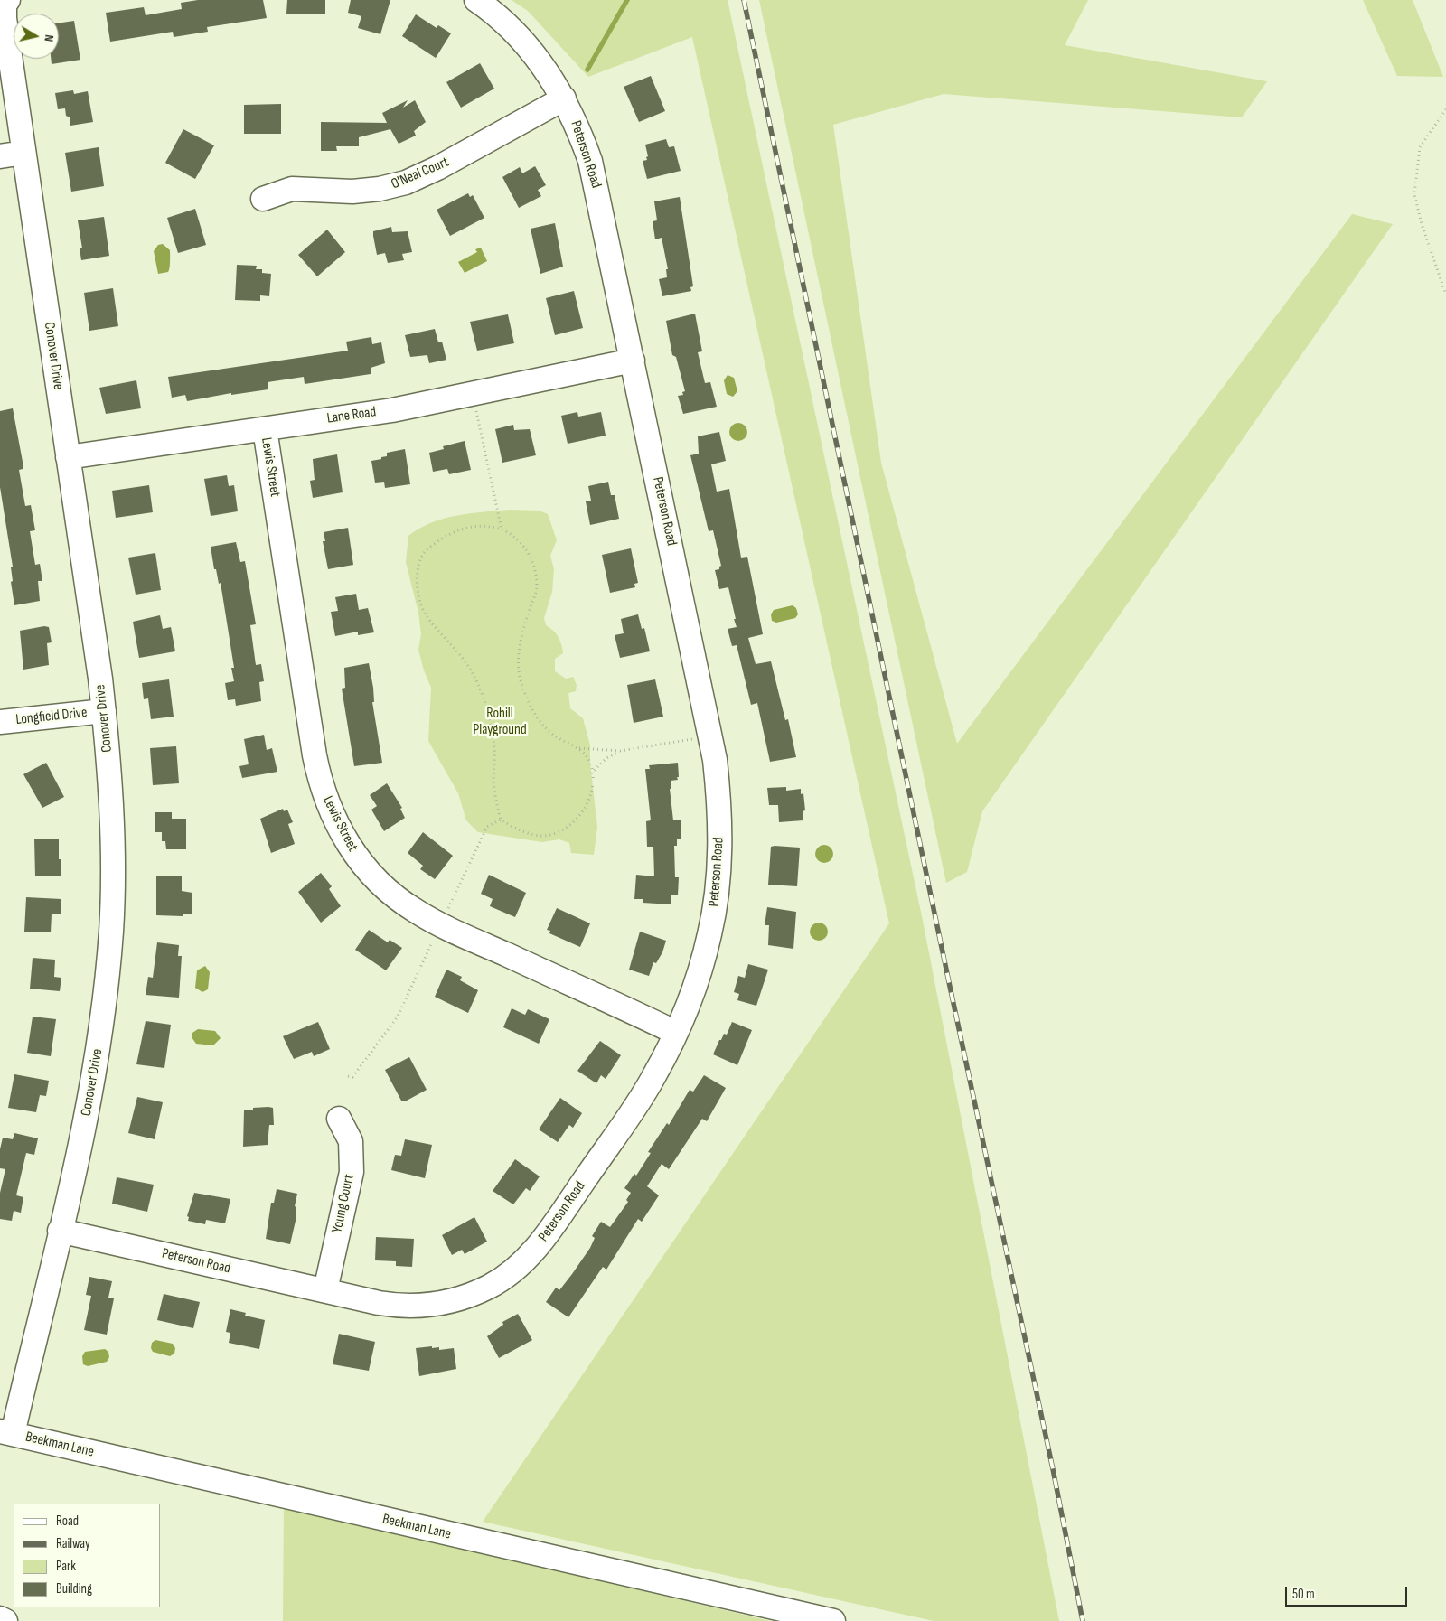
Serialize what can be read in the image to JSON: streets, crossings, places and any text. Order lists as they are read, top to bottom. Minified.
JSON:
{"streets":{"street":["Peterson Road","O'Neal Court","Conover Drive","Lane Road","Lewis Street","Longfield Drive","Young Court","Beekman Lane"]},"crossings":[["Peterson Road","O'Neal Court"],["Peterson Road","Conover Drive"],["Peterson Road","Lane Road"],["Peterson Road","Lewis Street"],["Peterson Road","Young Court"],["Conover Drive","Lane Road"],["Conover Drive","Longfield Drive"],["Conover Drive","Beekman Lane"],["Lane Road","Lewis Street"]],"parks":["Rohill Playground"],"legend":["Road","Railway","Park","Building"],"scale_bar":"50 m","north":"right"}
